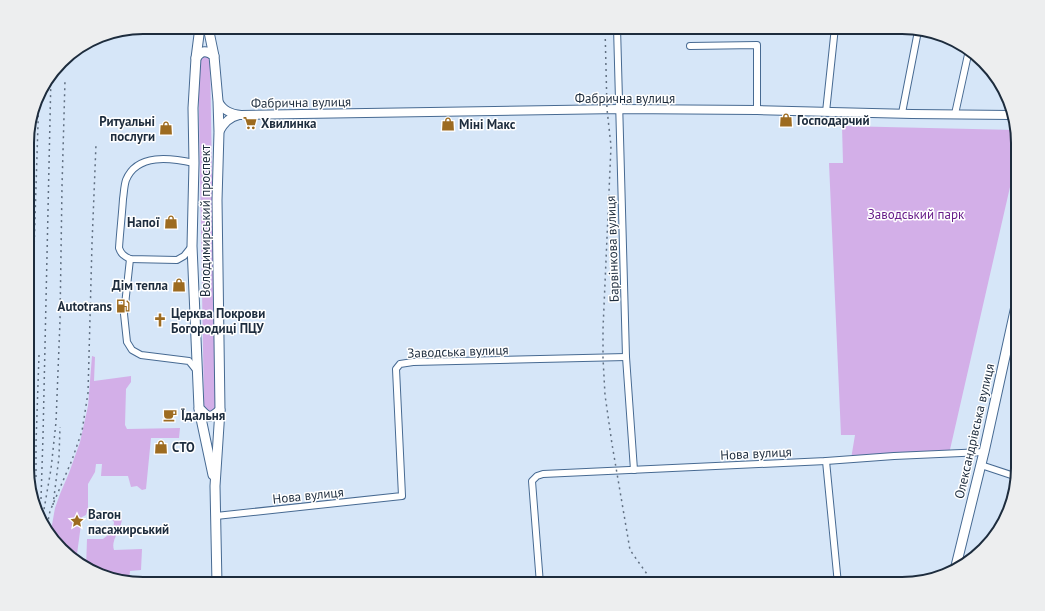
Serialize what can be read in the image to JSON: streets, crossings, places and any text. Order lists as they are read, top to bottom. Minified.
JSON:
{"streets":{"main road":["Володимирський проспект","Олександрівська вулиця"],"street":["Фабрична вулиця","Барвінкова вулиця","Заводська вулиця","Нова вулиця"]},"crossings":[["Фабрична вулиця","Барвінкова вулиця"],["Володимирський проспект","Нова вулиця"],["Барвінкова вулиця","Заводська вулиця"],["Барвінкова вулиця","Нова вулиця"],["Заводська вулиця","Нова вулиця"],["Олександрівська вулиця","Нова вулиця"]],"parks":["Заводський парк"],"places":{"shop":["Господарчий","Міні Макс","Ритуальні послуги","Напої","Дім тепла","СТО"],"supermarket":["Хвилинка"],"fuel station":["Autotrans"],"church":["Церква Покрови Богородиці ПЦУ"],"cafe":["Їдальня"],"place":["Вагон пасажирський"]}}
